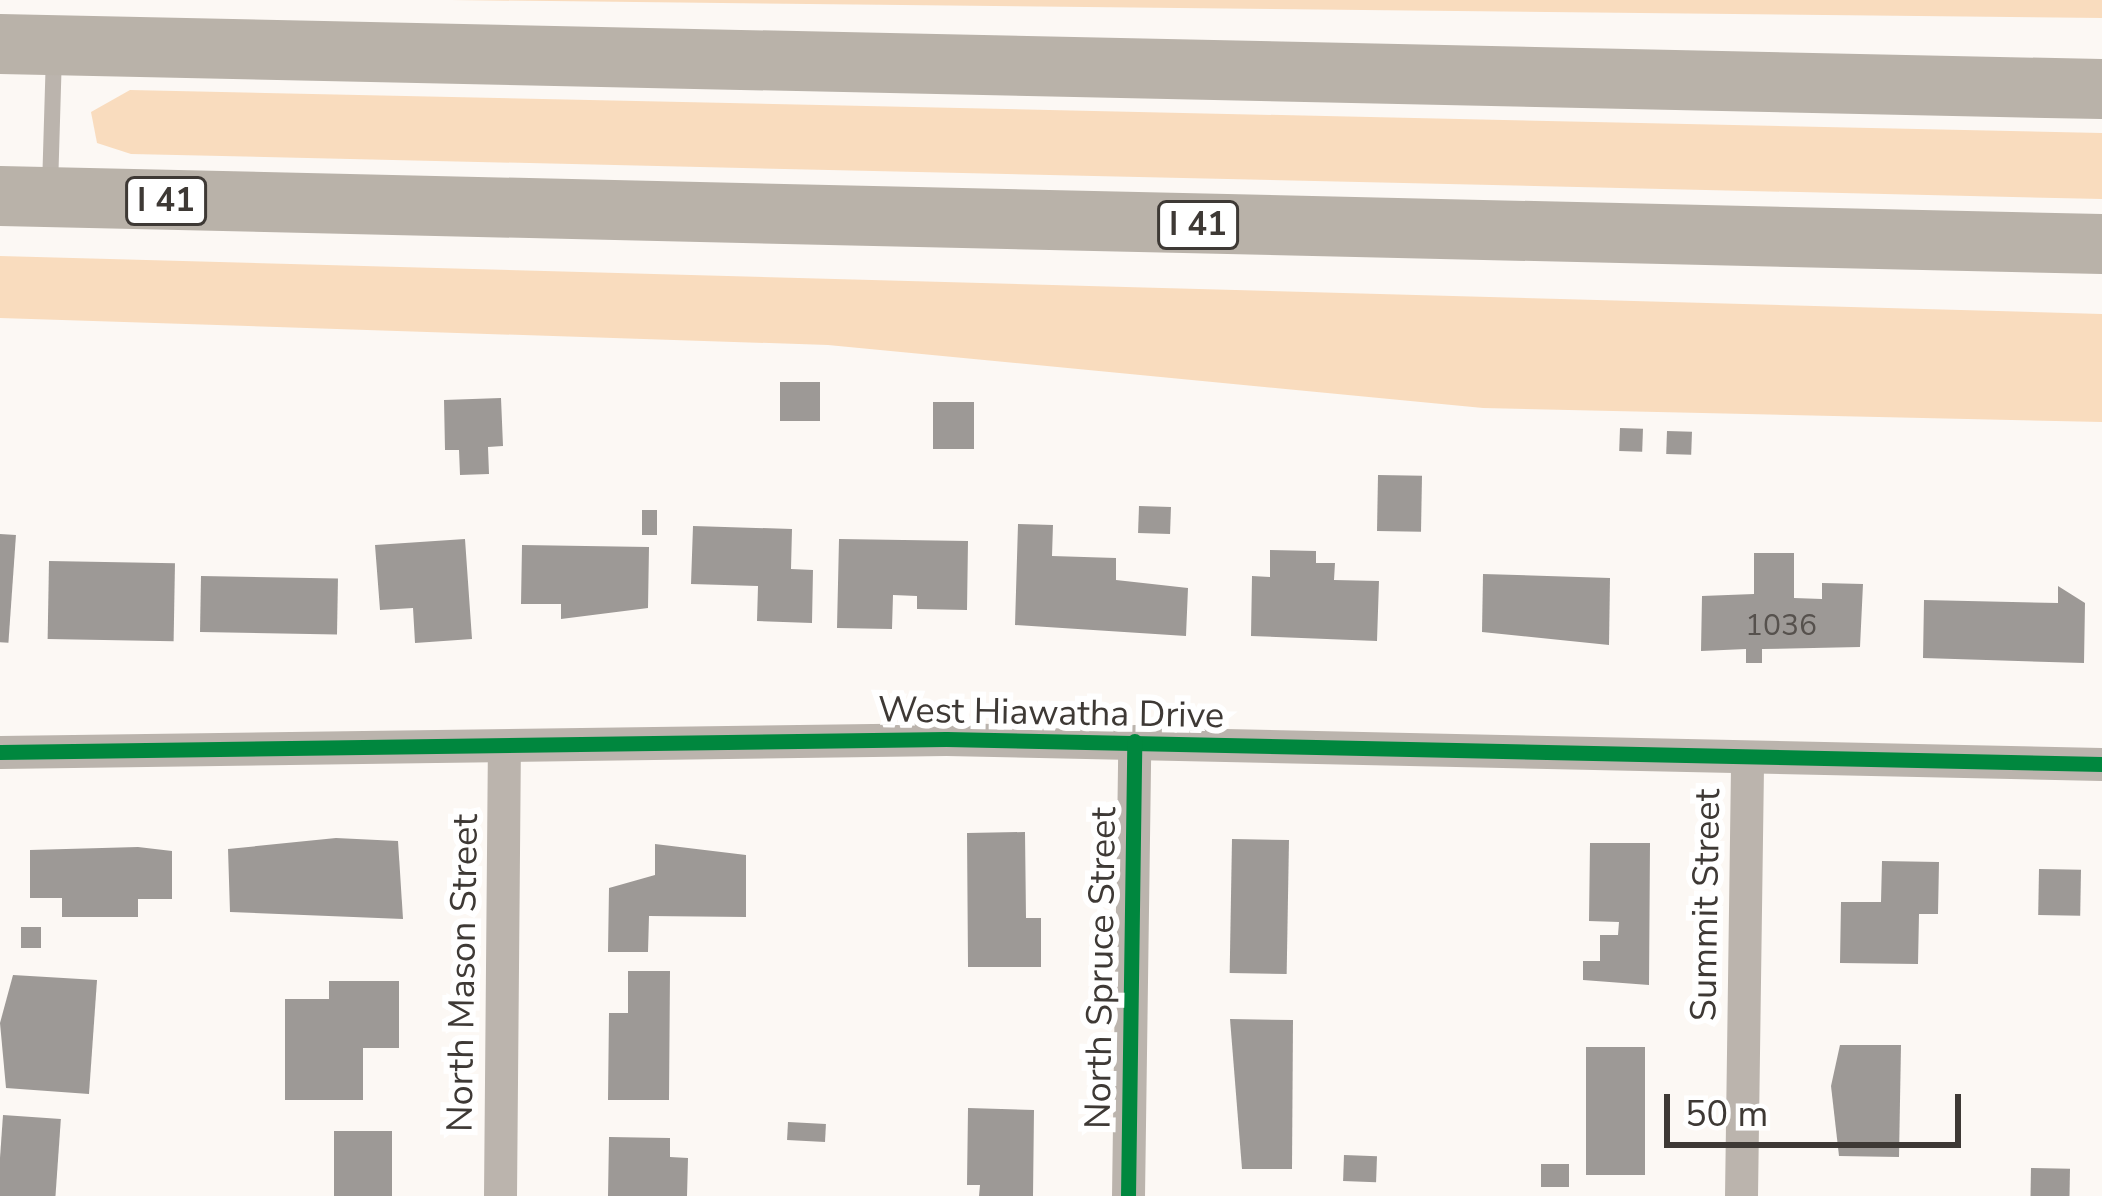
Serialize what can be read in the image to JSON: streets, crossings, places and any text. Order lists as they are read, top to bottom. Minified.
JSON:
{"streets":{"highway":["I 41"],"street":["West Hiawatha Drive","Summit Street","North Spruce Street","North Mason Street"]},"crossings":[["West Hiawatha Drive","Summit Street"],["West Hiawatha Drive","North Spruce Street"],["West Hiawatha Drive","North Mason Street"]],"house_numbers":["1036"],"scale_bar":"50 m"}
